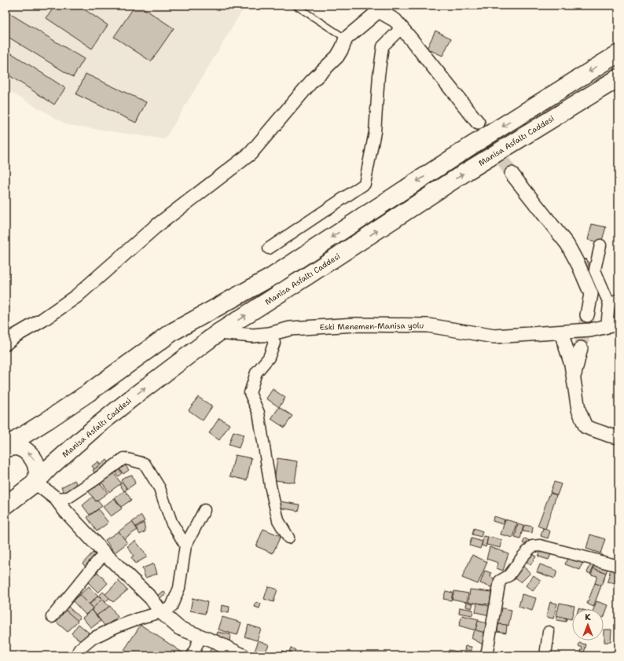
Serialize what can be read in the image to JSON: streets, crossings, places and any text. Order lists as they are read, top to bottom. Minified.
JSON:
{"streets":{"highway":["Manisa Asfaltı Caddesi"],"street":["Eski Menemen-Manisa yolu"]},"crossings":[["Manisa Asfaltı Caddesi","Eski Menemen-Manisa yolu"]],"north":"top"}
